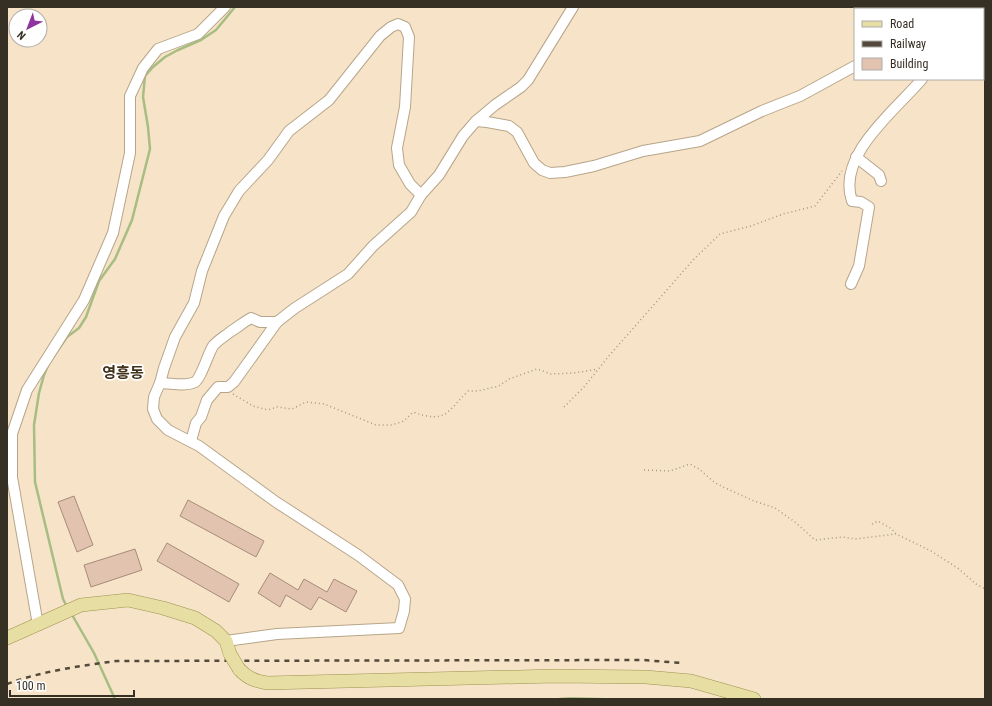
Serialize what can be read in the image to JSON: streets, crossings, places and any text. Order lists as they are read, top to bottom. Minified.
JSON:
{"districts":["영흥동"],"legend":["Road","Railway","Building"],"scale_bar":"100 m","north":"bottom left"}
